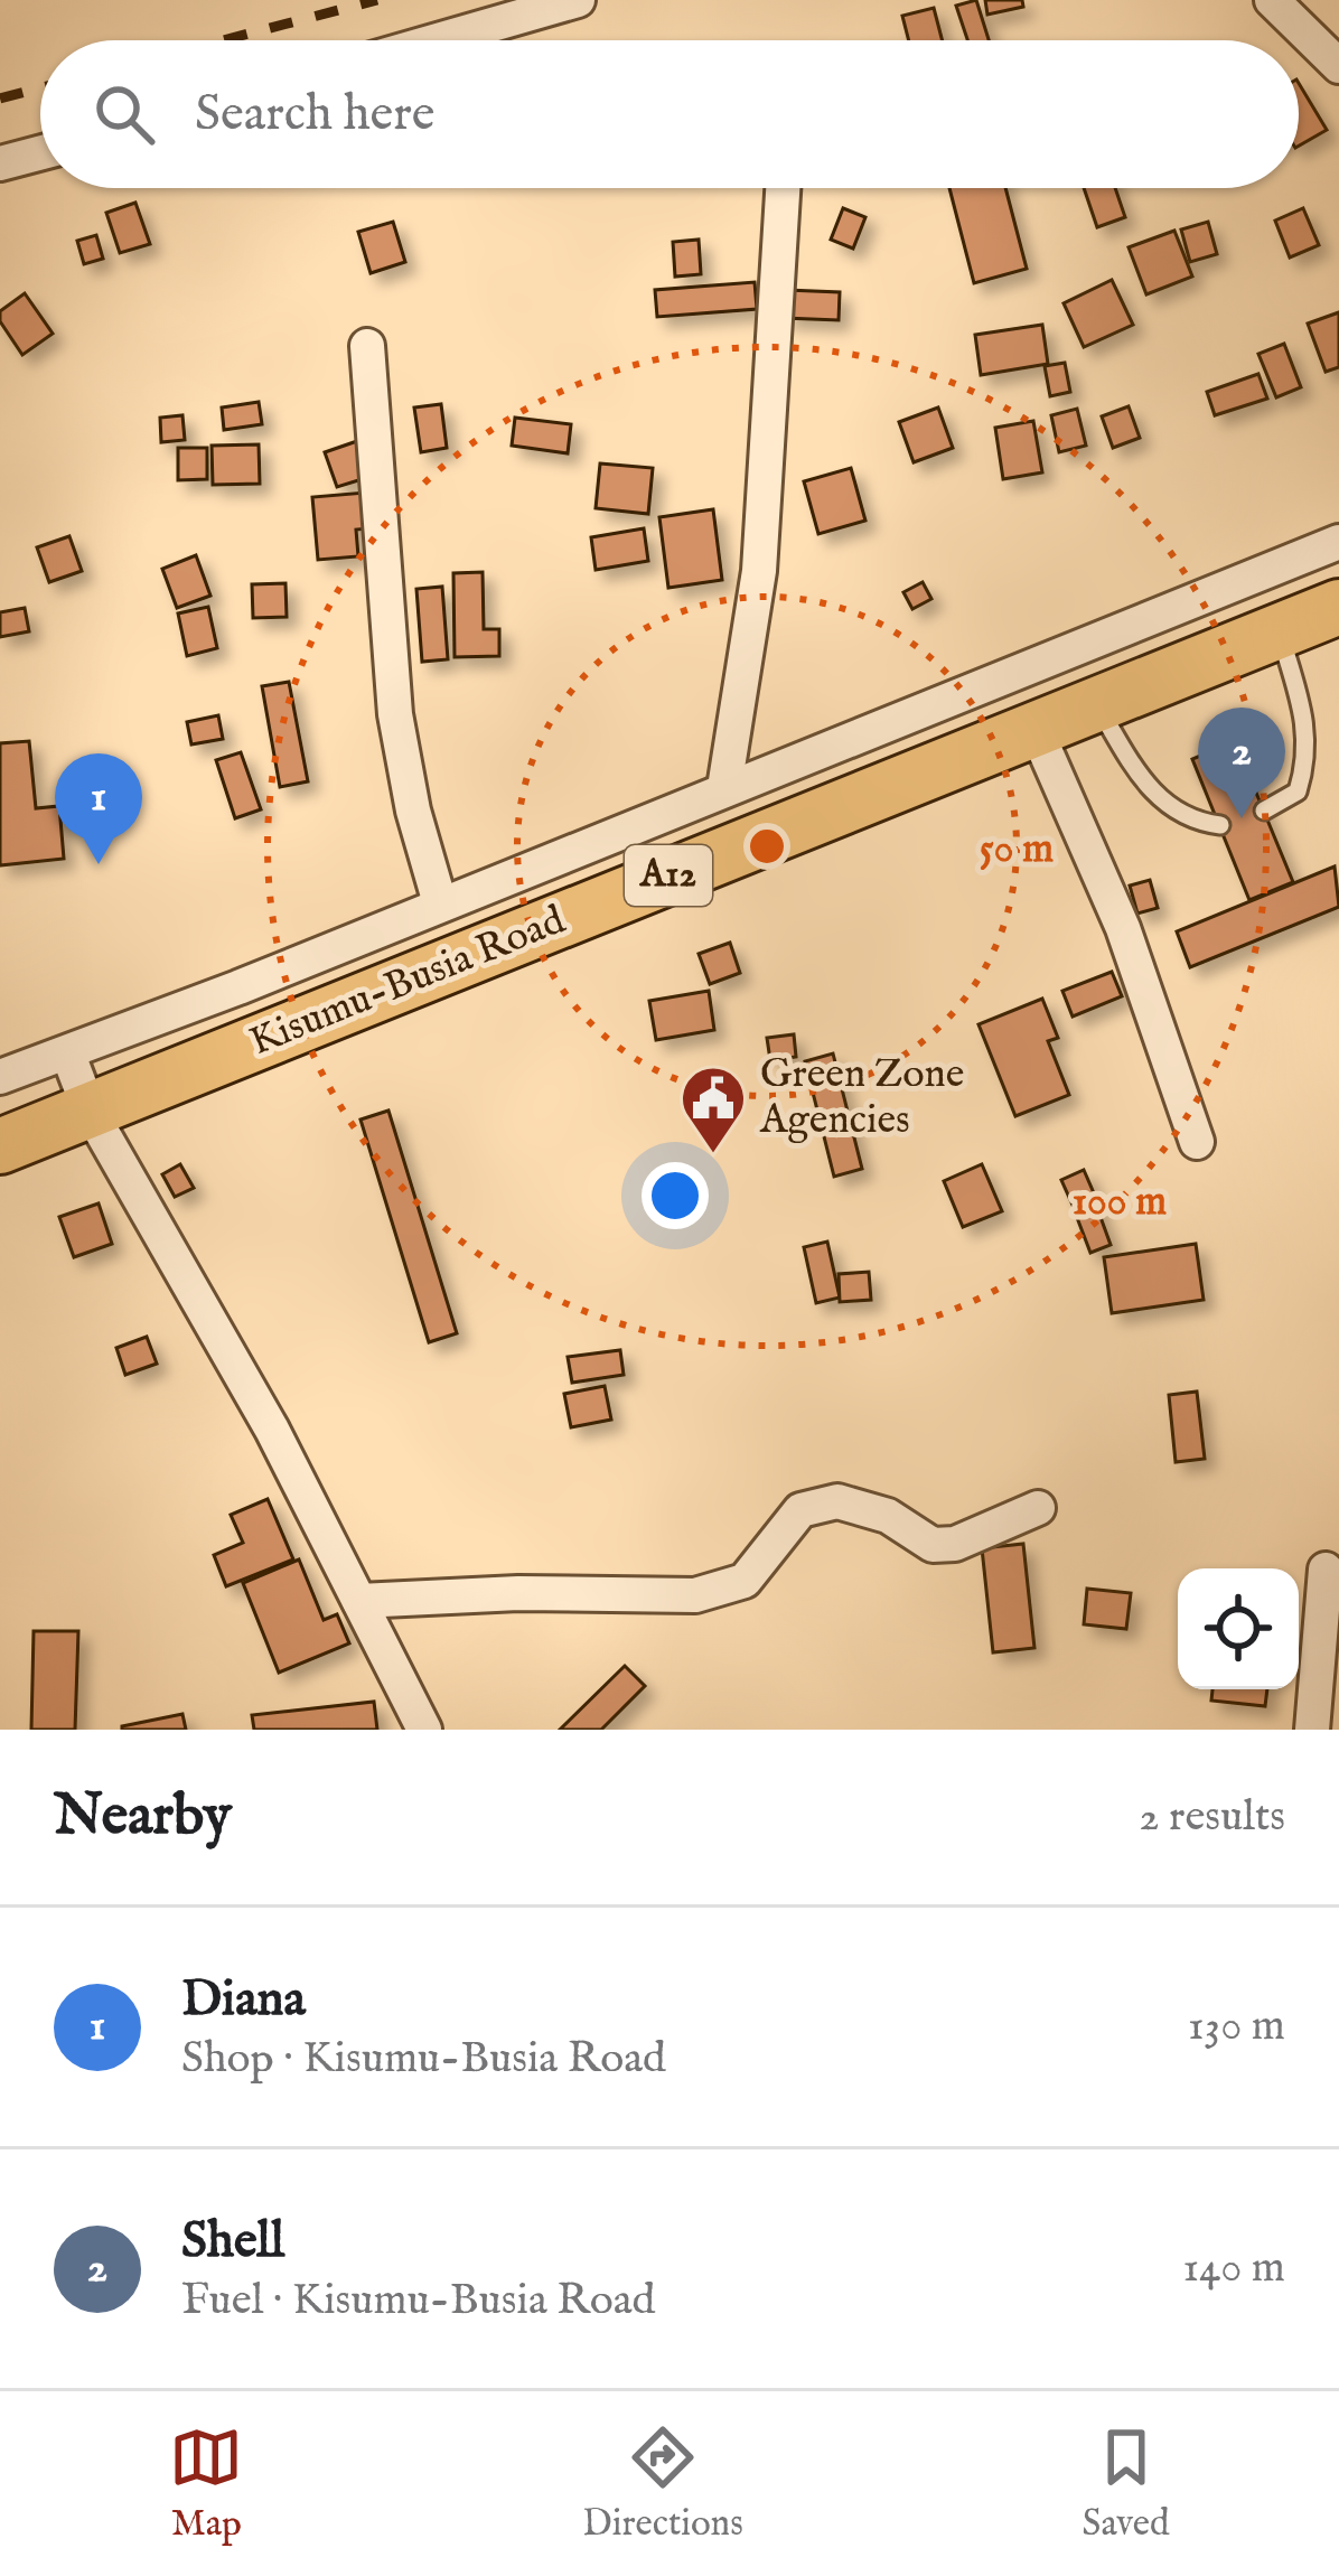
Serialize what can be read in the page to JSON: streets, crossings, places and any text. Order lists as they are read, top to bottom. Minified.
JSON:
{"streets":{"highway":["A12","Kisumu-Busia Road"]},"places":{"public building":["Green Zone Agencies"]},"page":{"search":"Search here","pins":["2","1"],"heading":["Nearby","2 results"],"list":[{"mark":"1","name":"Diana","note":"Shop · Kisumu-Busia Road","value":"130 m"},{"mark":"2","name":"Shell","note":"Fuel · Kisumu-Busia Road","value":"140 m"}],"nav":["Map","Directions","Saved"]},"rings":["50 m","100 m"]}
